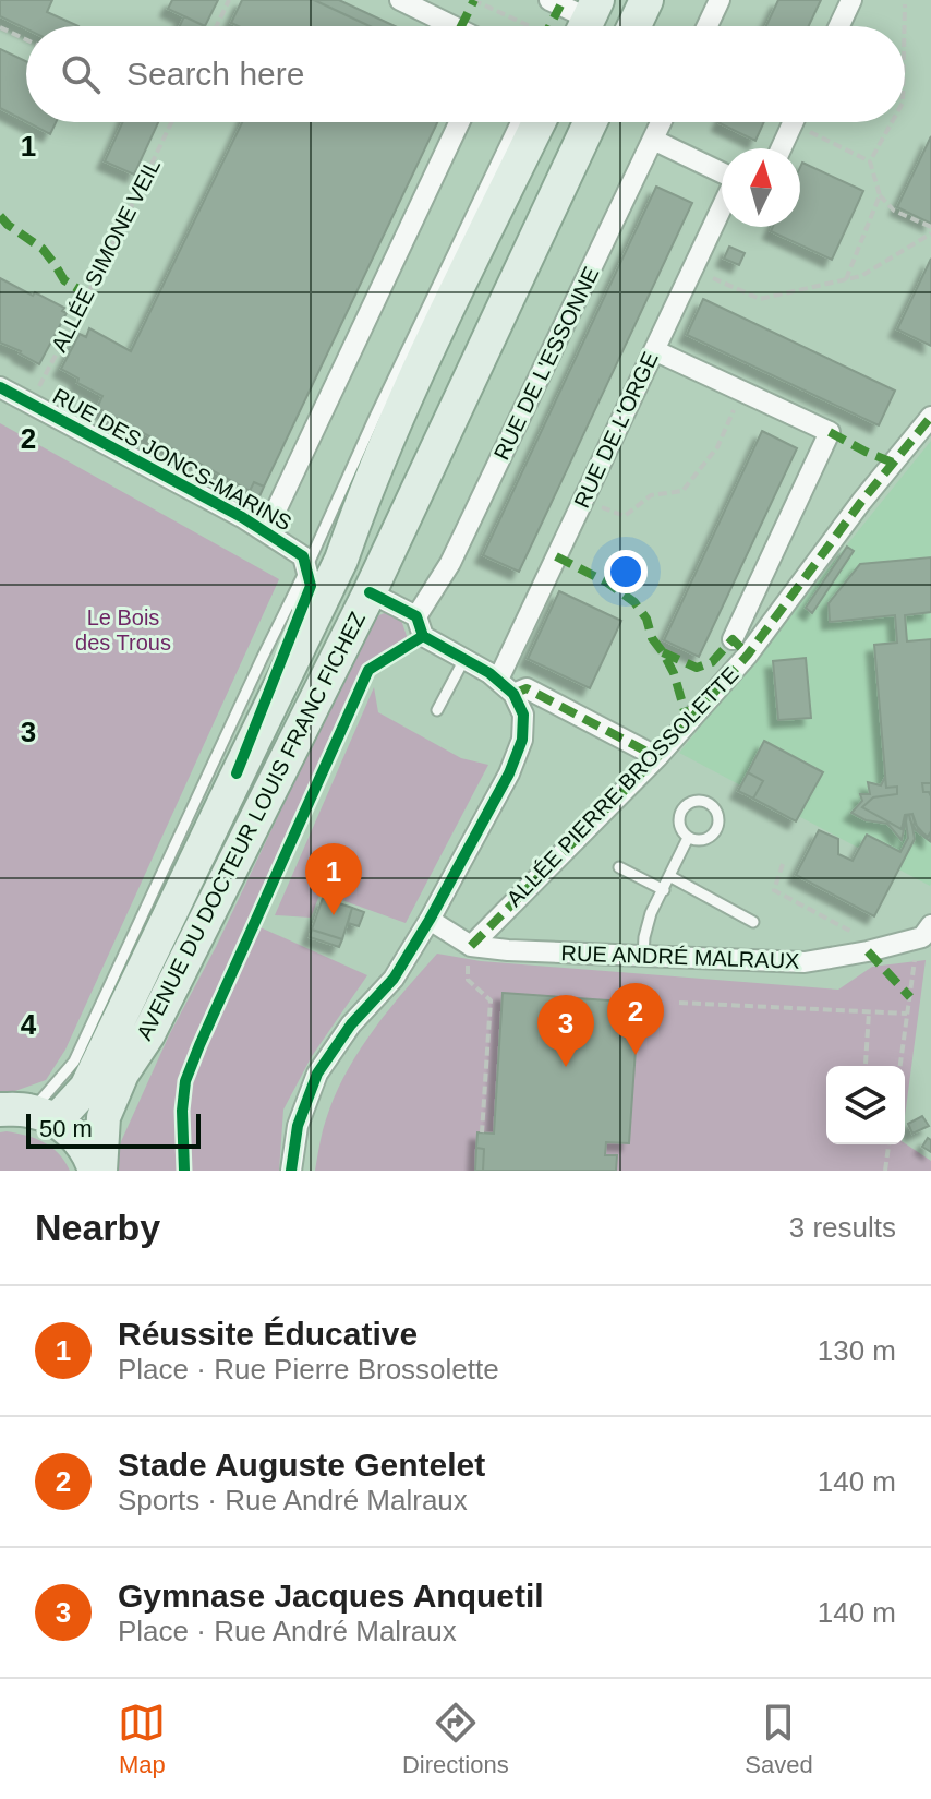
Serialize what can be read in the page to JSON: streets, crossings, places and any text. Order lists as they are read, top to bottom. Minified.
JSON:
{"streets":{"main road":["AVENUE DU DOCTEUR LOUIS FRANC FICHEZ"],"street":["RUE DE L'ESSONNE","RUE DE L'ORGE","RUE DES JONCS-MARINS","ALLÉE PIERRE BROSSOLETTE","RUE ANDRÉ MALRAUX"],"path":["ALLÉE SIMONE VEIL"]},"crossings":[["ALLÉE SIMONE VEIL","RUE DES JONCS-MARINS"],["ALLÉE PIERRE BROSSOLETTE","RUE ANDRÉ MALRAUX"]],"parks":["Le Bois des Trous"],"scale_bar":"50 m","north":"top","page":{"search":"Search here","pins":["1","2","3"],"scale":"50 m","heading":["Nearby","3 results"],"list":[{"mark":"1","name":"Réussite Éducative","note":"Place · Rue Pierre Brossolette","value":"130 m"},{"mark":"2","name":"Stade Auguste Gentelet","note":"Sports · Rue André Malraux","value":"140 m"},{"mark":"3","name":"Gymnase Jacques Anquetil","note":"Place · Rue André Malraux","value":"140 m"}],"nav":["Map","Directions","Saved"]},"grid":{"rows":["1","2","3","4"]}}
